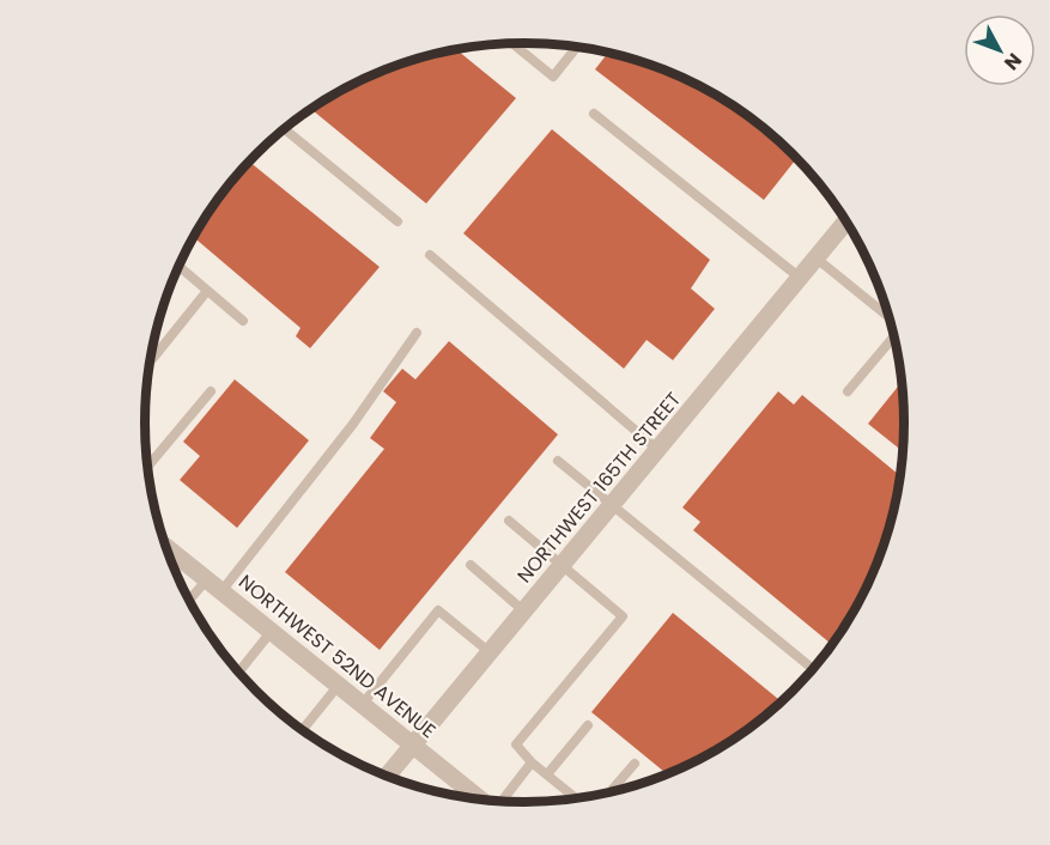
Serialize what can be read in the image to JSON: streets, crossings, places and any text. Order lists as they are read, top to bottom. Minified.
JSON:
{"streets":{"street":["NORTHWEST 165TH STREET","NORTHWEST 52ND AVENUE"]},"crossings":[["NORTHWEST 165TH STREET","NORTHWEST 52ND AVENUE"]],"north":"bottom right"}
